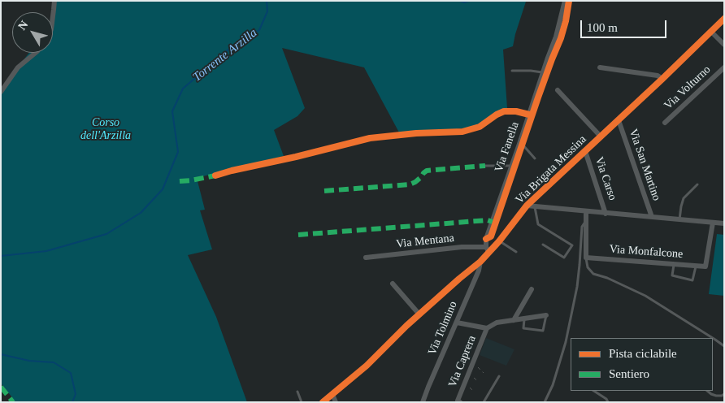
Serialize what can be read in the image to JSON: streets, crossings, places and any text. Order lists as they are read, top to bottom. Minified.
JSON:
{"streets":{"street":["Via Volturno","Via Fanella","Via San Martino","Via Brigata Messina","Via Carso","Via Mentana","Via Monfalcone","Via Tolmino","Via Caprera"]},"crossings":[["Via Fanella","Via Mentana"],["Via San Martino","Via Brigata Messina"],["Via Brigata Messina","Via Carso"],["Via Brigata Messina","Via Tolmino"]],"water":["Torrente Arzilla"],"parks":["Corso dell'Arzilla"],"legend":["Pista ciclabile","Sentiero"],"scale_bar":"100 m","north":"top left"}
